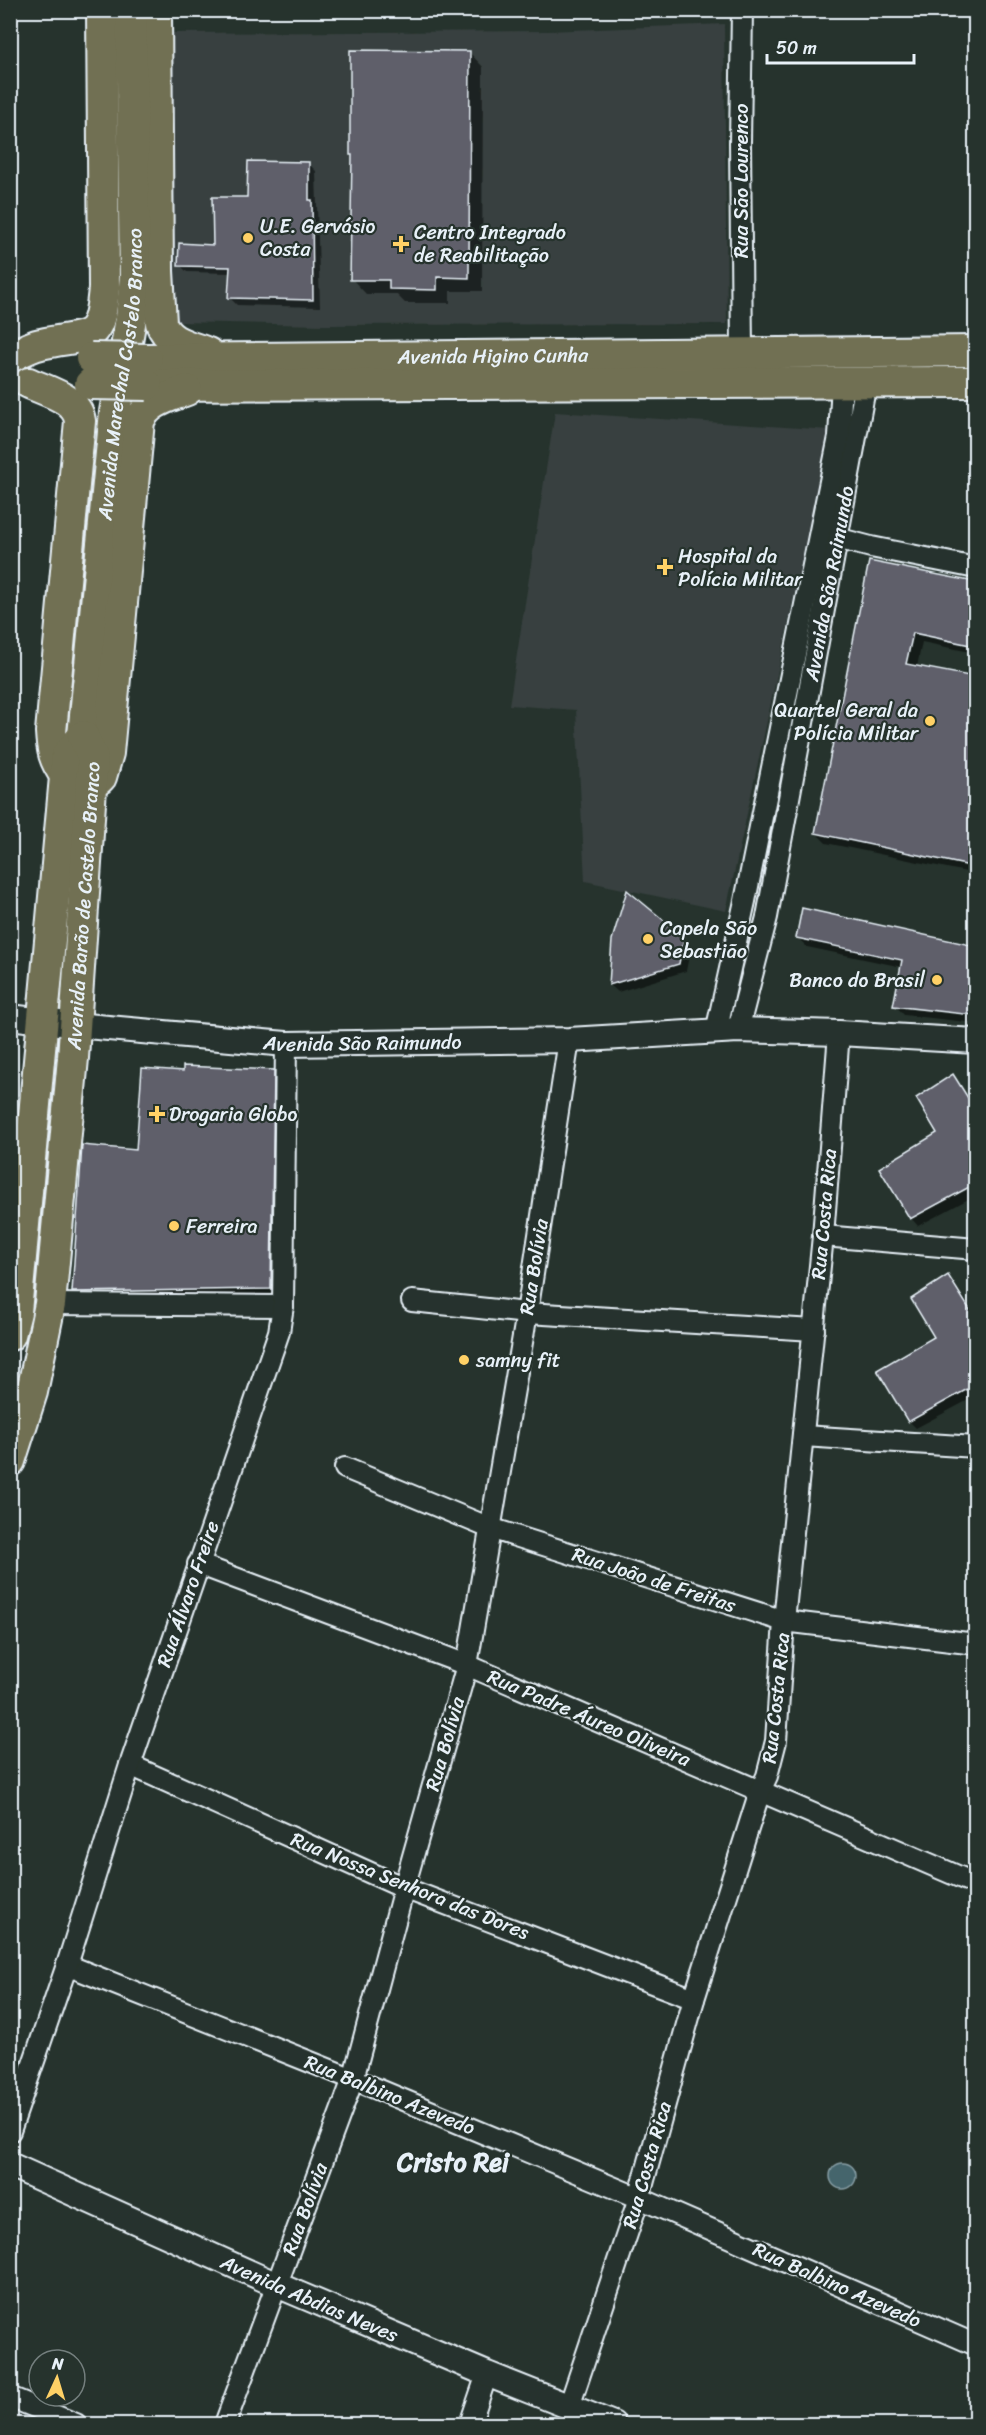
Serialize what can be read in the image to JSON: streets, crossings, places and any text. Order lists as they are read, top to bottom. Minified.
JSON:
{"streets":{"main road":["Avenida Higino Cunha","Avenida Marechal Castelo Branco","Avenida Barão de Castelo Branco"],"street":["Rua São Lourenco","Avenida São Raimundo","Rua Costa Rica","Rua Bolívia","Rua João de Freitas","Rua Álvaro Freire","Rua Padre Áureo Oliveira","Rua Nossa Senhora das Dores","Rua Balbino Azevedo","Avenida Abdias Neves"]},"crossings":[["Rua São Lourenco","Avenida Higino Cunha"],["Avenida Higino Cunha","Avenida São Raimundo"],["Avenida Marechal Castelo Branco","Avenida Barão de Castelo Branco"],["Avenida São Raimundo","Avenida Barão de Castelo Branco"],["Avenida São Raimundo","Rua Costa Rica"],["Avenida São Raimundo","Rua Bolívia"],["Avenida São Raimundo","Rua Álvaro Freire"],["Rua Costa Rica","Rua João de Freitas"],["Rua Costa Rica","Rua Padre Áureo Oliveira"],["Rua Costa Rica","Rua Nossa Senhora das Dores"],["Rua Costa Rica","Rua Balbino Azevedo"],["Rua Costa Rica","Avenida Abdias Neves"],["Rua Bolívia","Rua João de Freitas"],["Rua Bolívia","Rua Padre Áureo Oliveira"],["Rua Bolívia","Rua Nossa Senhora das Dores"],["Rua Bolívia","Rua Balbino Azevedo"],["Rua Bolívia","Avenida Abdias Neves"],["Rua Álvaro Freire","Rua Padre Áureo Oliveira"],["Rua Álvaro Freire","Rua Nossa Senhora das Dores"],["Rua Álvaro Freire","Rua Balbino Azevedo"]],"districts":["Cristo Rei"],"places":{"other":["U.E. Gervásio Costa","Quartel Geral da Polícia Militar","Capela São Sebastião","Banco do Brasil","Ferreira","samny fit"],"health":["Centro Integrado de Reabilitação","Hospital da Polícia Militar","Drogaria Globo"]},"scale_bar":"50 m","north":"top"}
